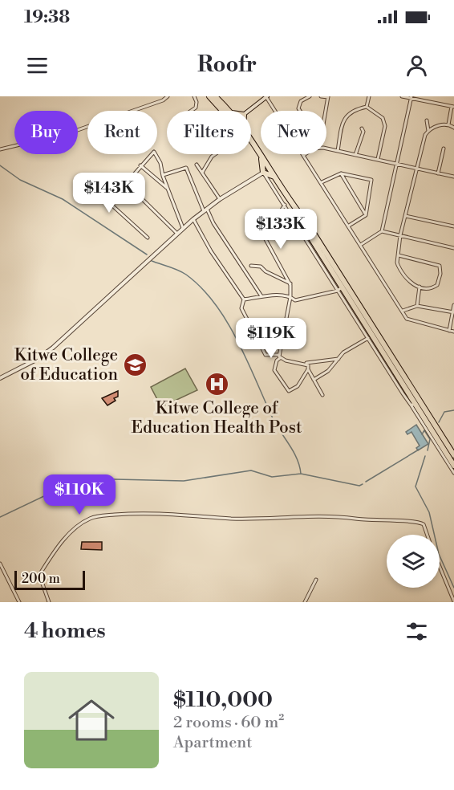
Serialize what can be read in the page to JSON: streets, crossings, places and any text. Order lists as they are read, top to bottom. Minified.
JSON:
{"places":{"school or university":["Kitwe College of Education"],"hospital":["Kitwe College of Education Health Post"]},"scale_bar":"200 m","page":{"status":"19:38","header":"Roofr","chip":["Buy","Rent","Filters","New"],"price":["$143K","$133K","$119K","$110K"],"scale":"200 m","heading":"4 homes","list":[{"name":"$110,000","note":"2 rooms · 60 m² · Apartment"}]}}
